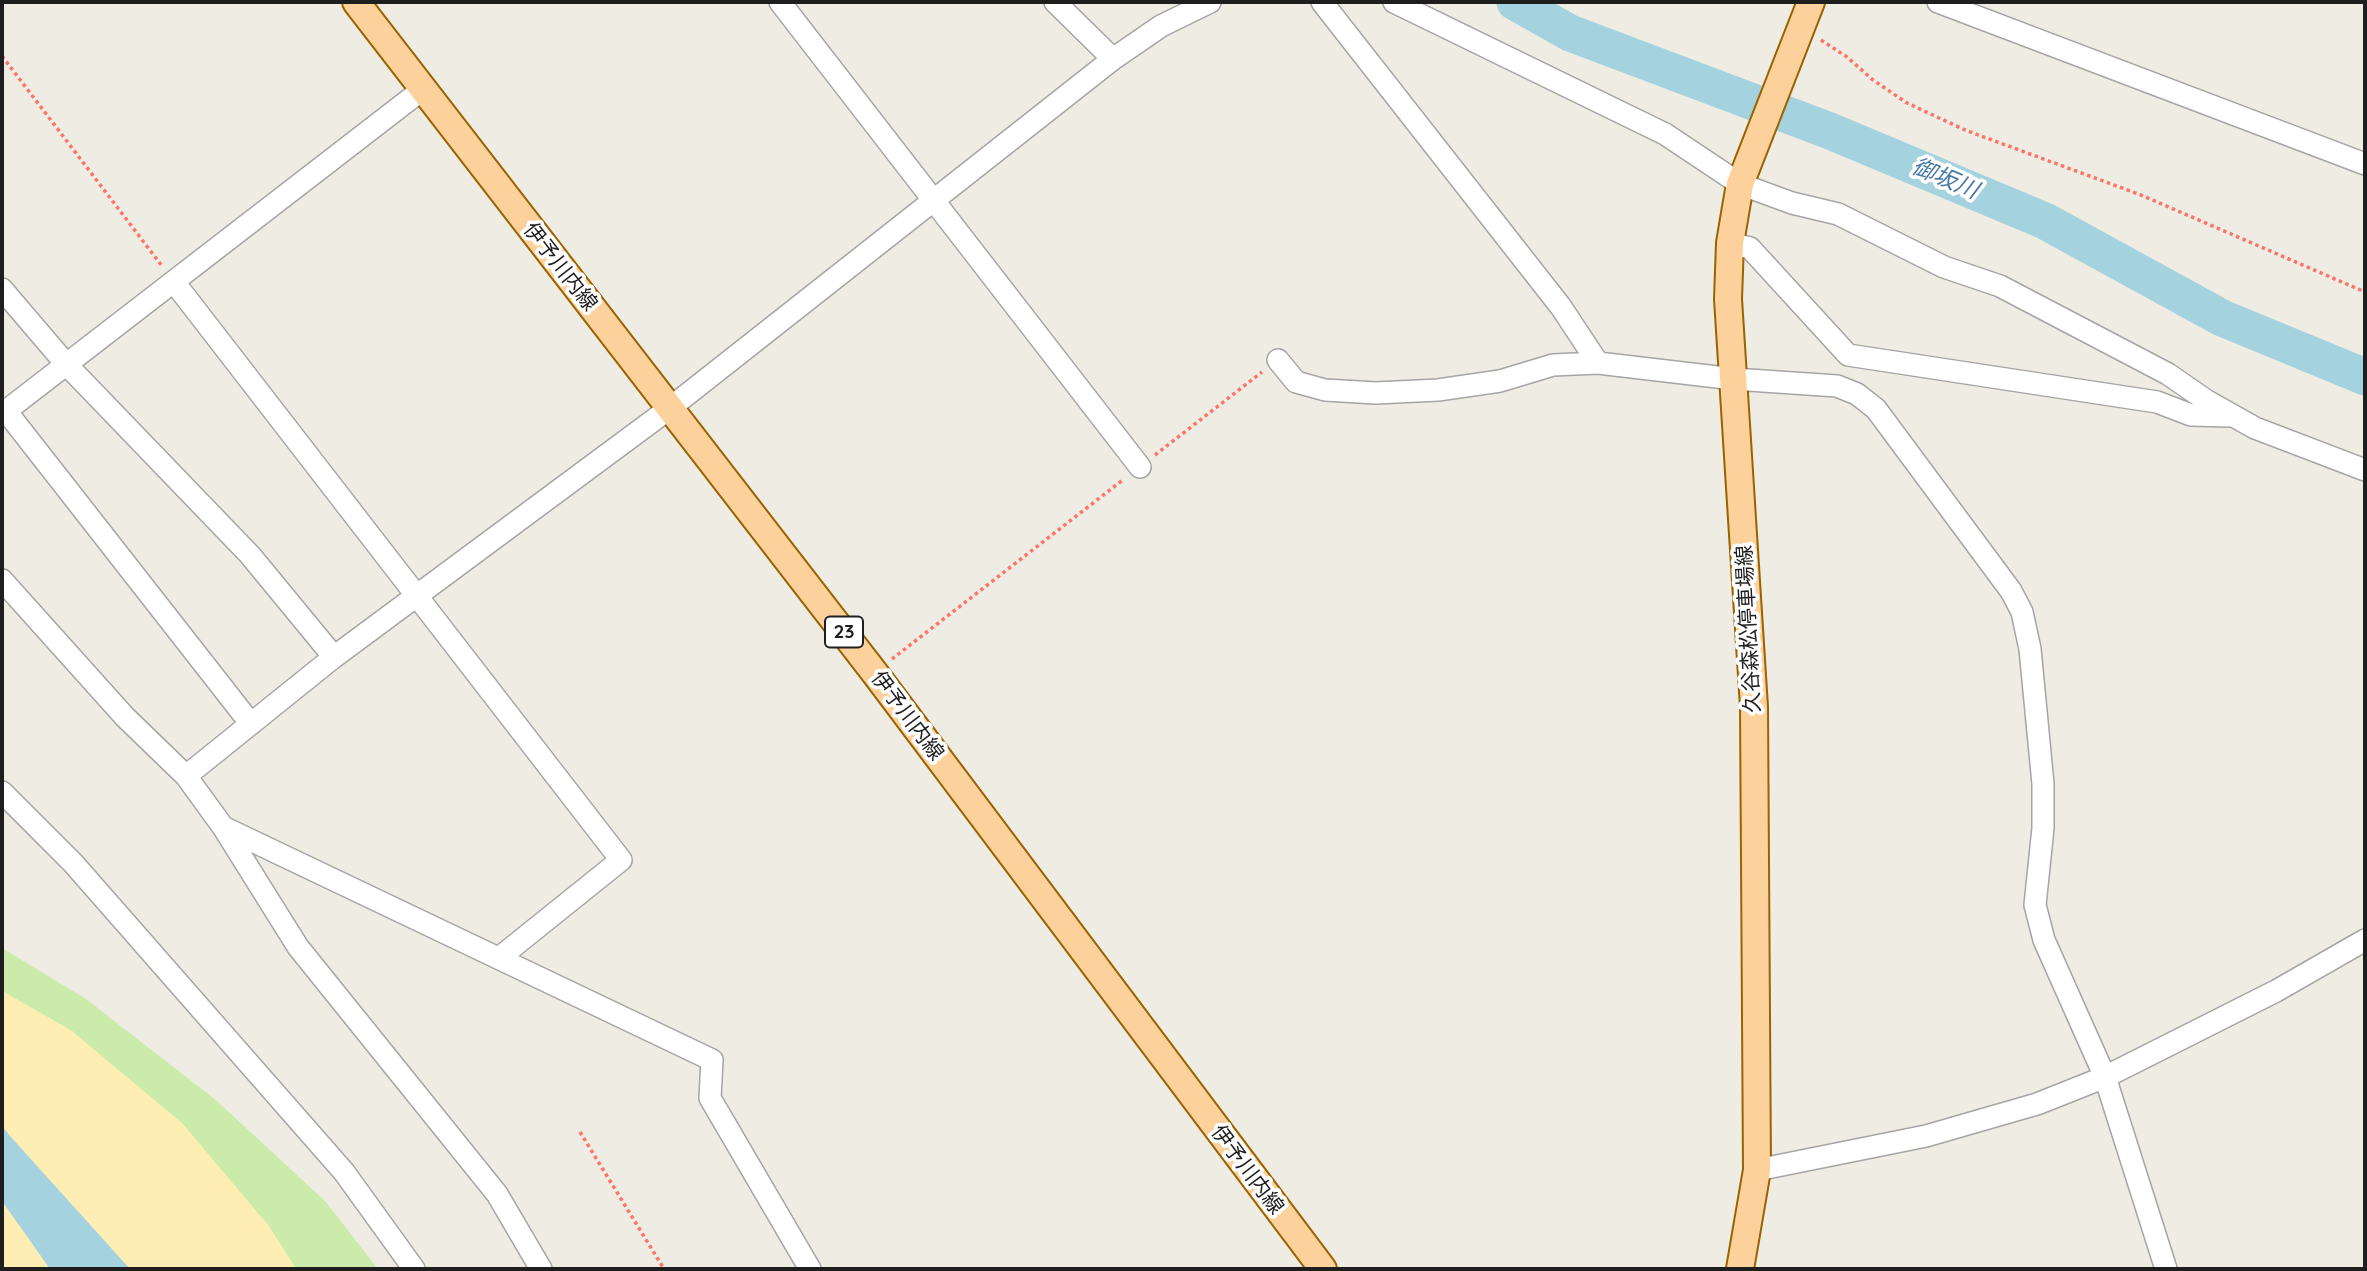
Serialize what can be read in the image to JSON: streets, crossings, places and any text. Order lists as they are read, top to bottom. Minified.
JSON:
{"streets":{"main road":["伊予川内線","久谷森松停車場線","23"]},"water":["御坂川"]}
